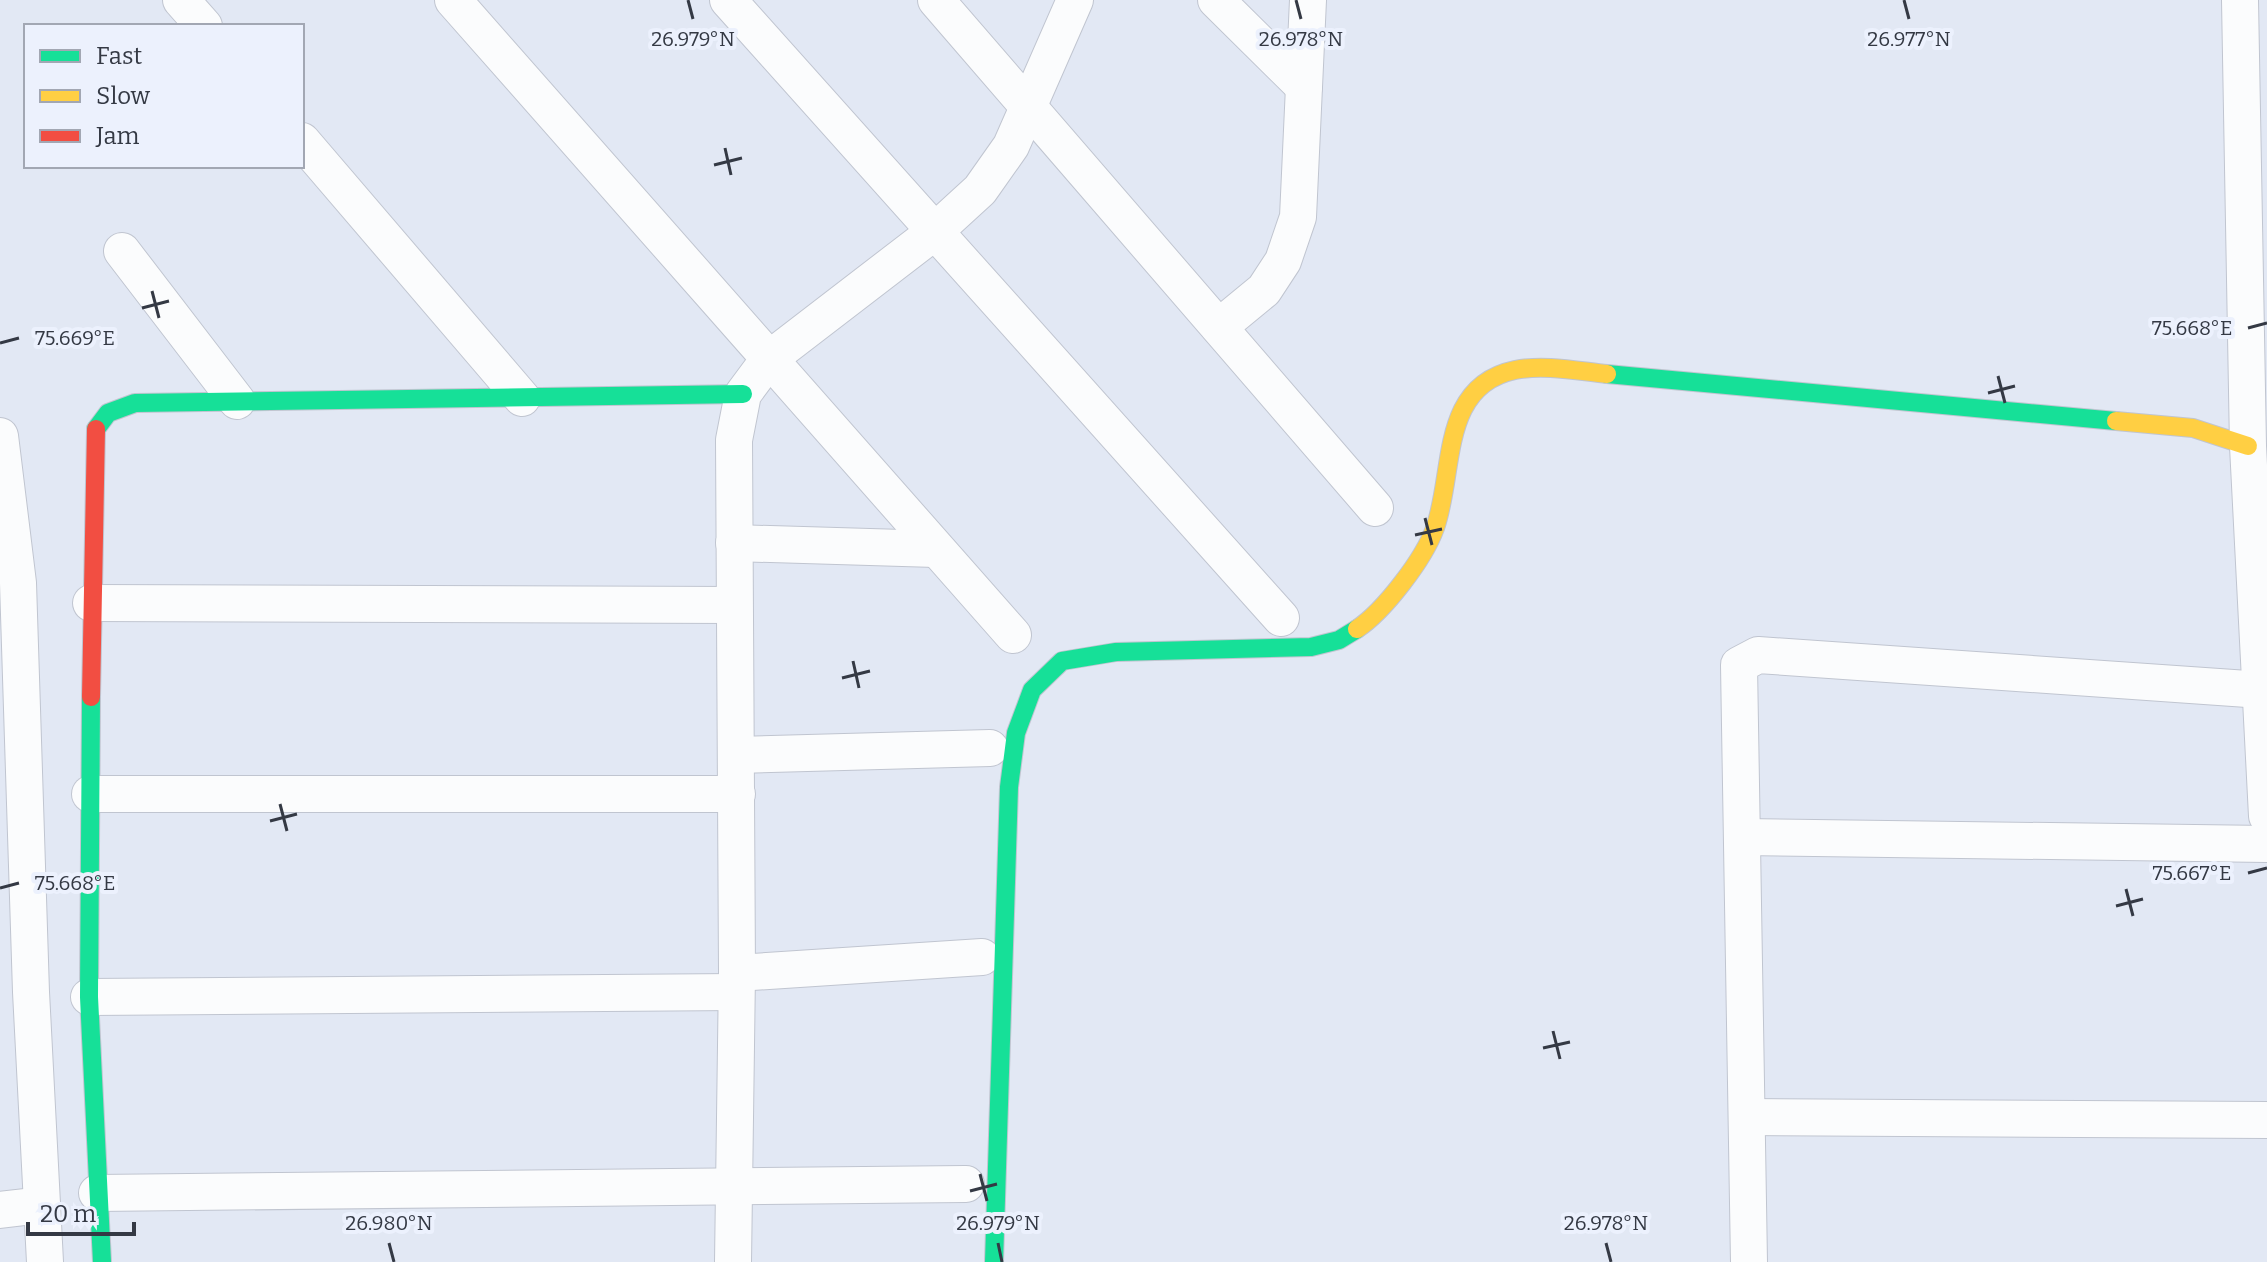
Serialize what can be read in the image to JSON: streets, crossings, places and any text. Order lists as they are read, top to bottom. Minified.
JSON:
{"legend":["Fast","Slow","Jam"],"scale_bar":"20 m","coordinates":["26.979°N","26.978°N","26.977°N","75.668°E","75.669°E","75.667°E","26.980°N"]}
